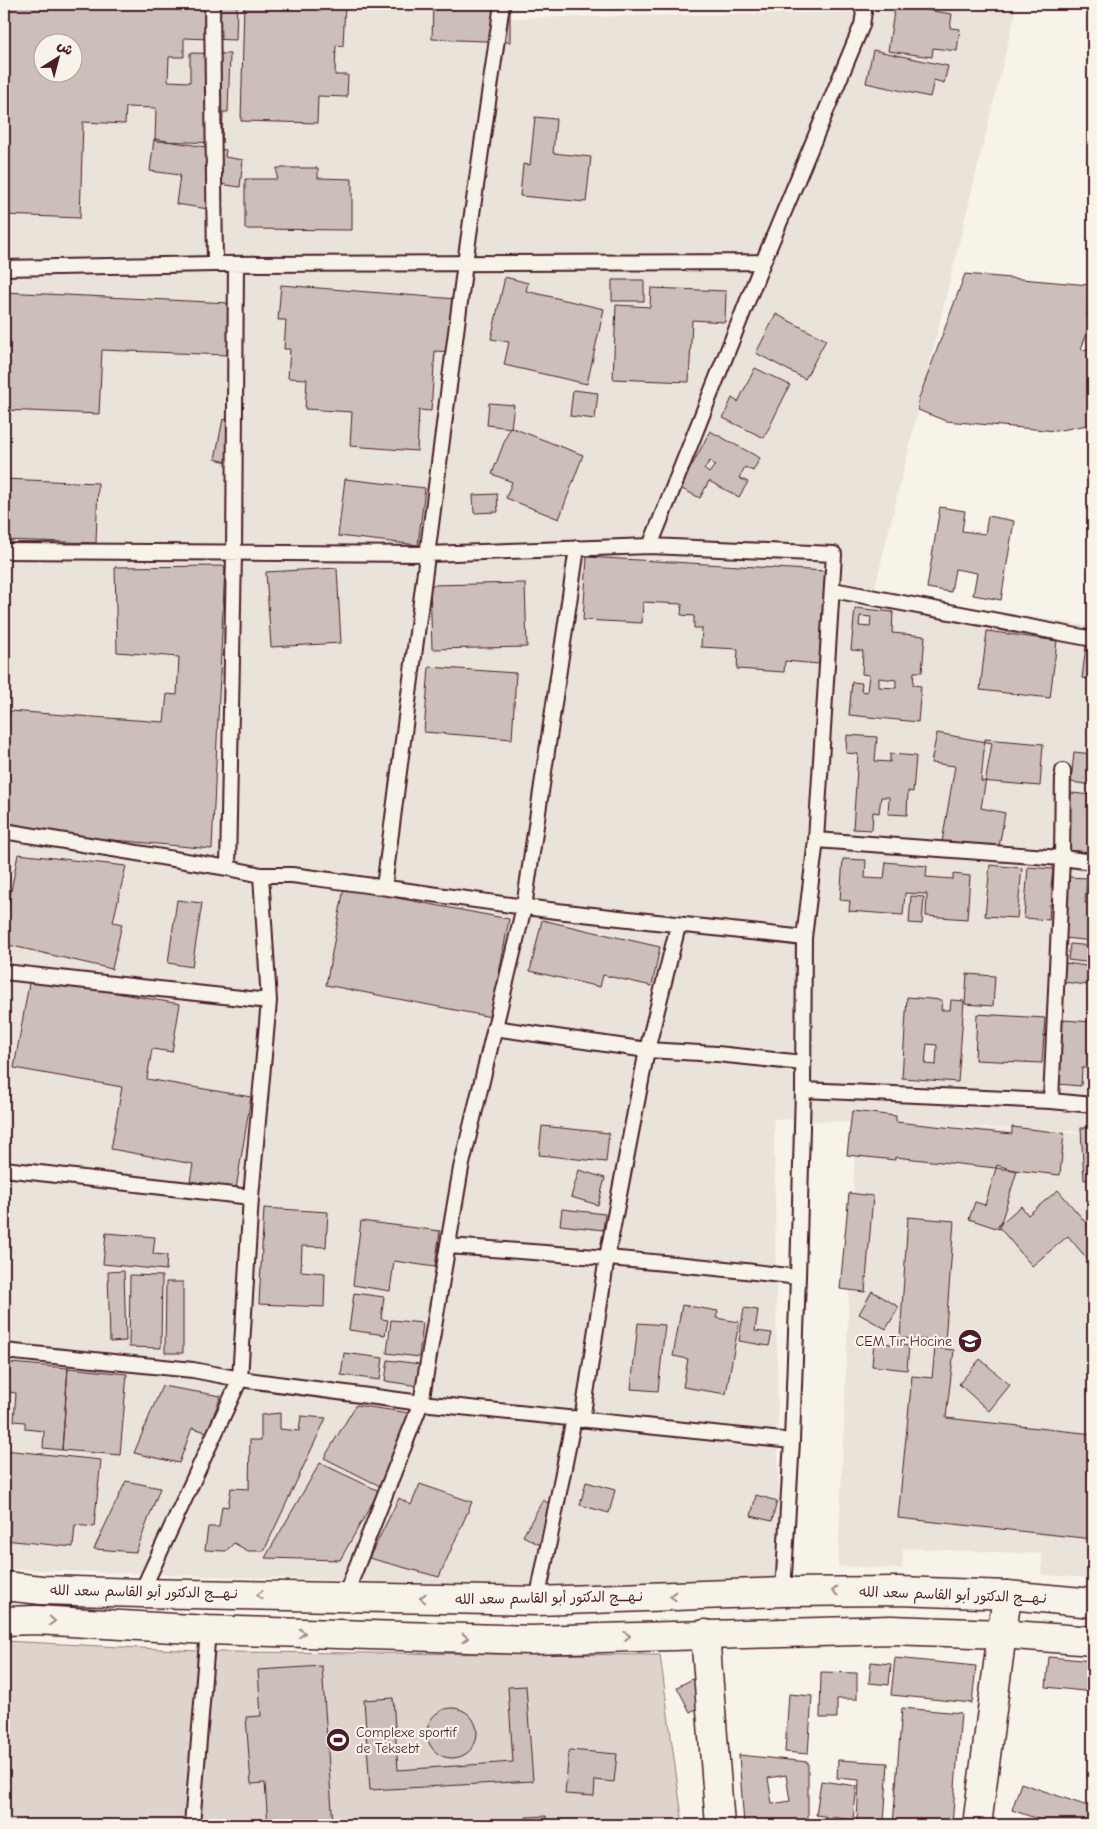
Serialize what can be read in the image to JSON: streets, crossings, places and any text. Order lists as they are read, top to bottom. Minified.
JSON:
{"streets":{"main road":["نـهـــج الدكتور أبو القاسم سعد الله"]},"places":{"school or university":["CEM Tir Hocine"],"sports":["Complexe sportif de Teksebt"]},"north":"top right"}
